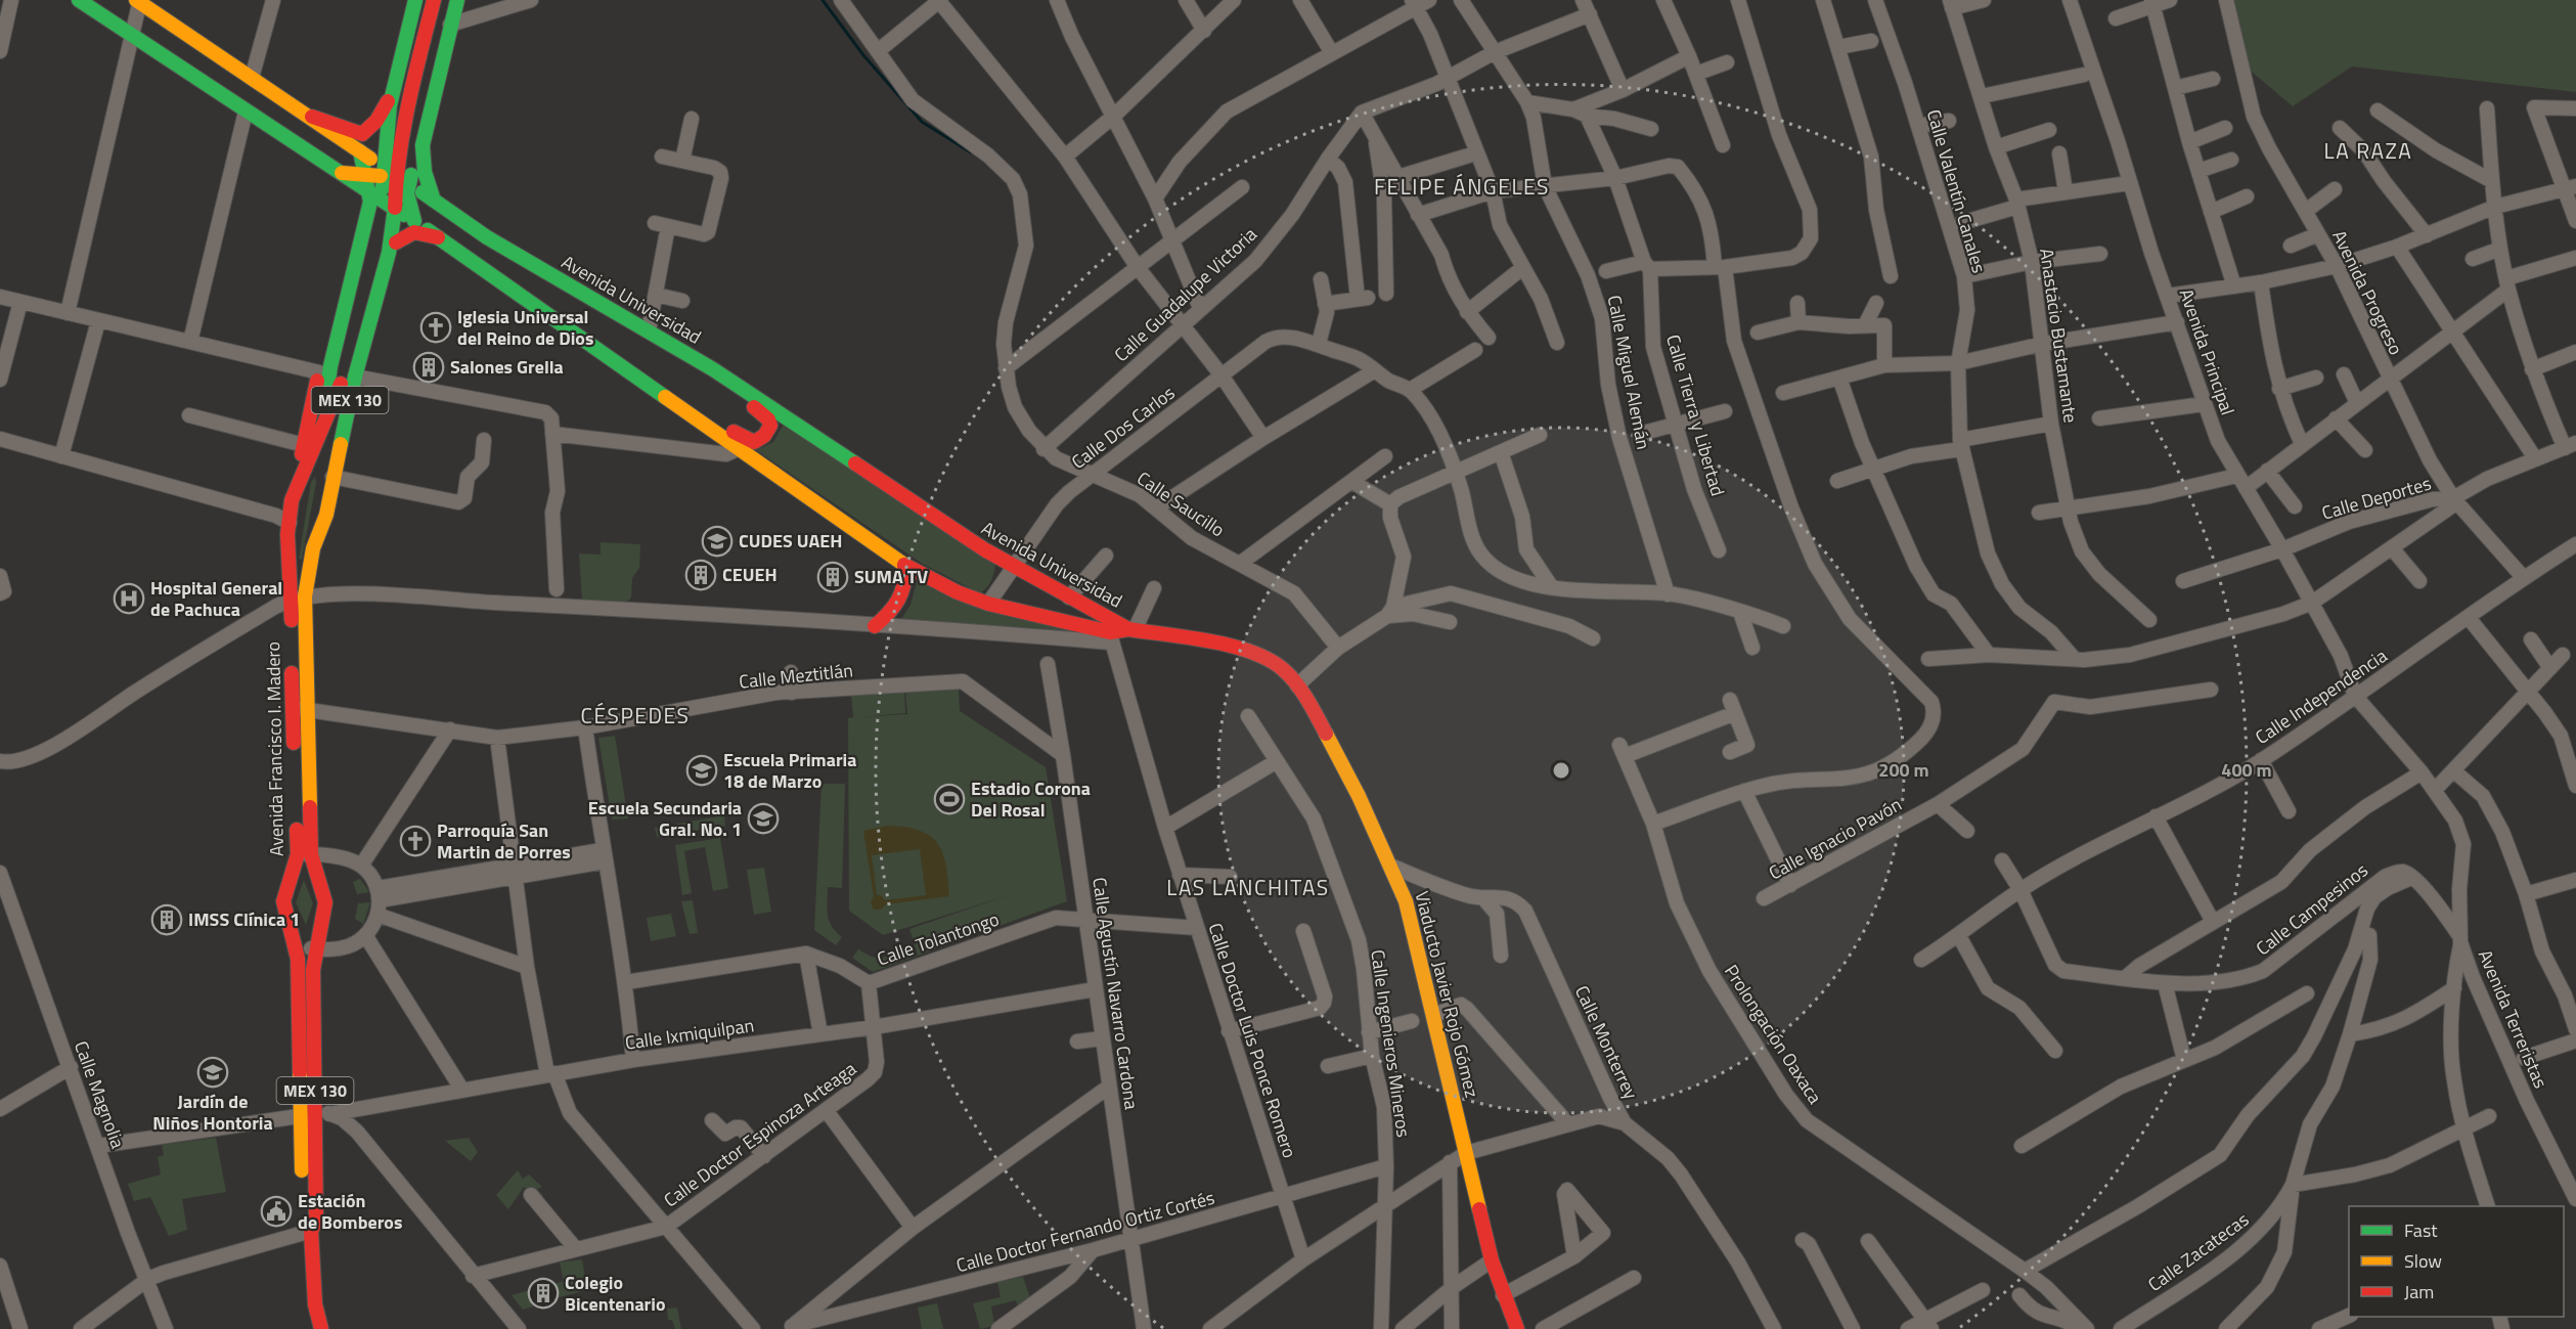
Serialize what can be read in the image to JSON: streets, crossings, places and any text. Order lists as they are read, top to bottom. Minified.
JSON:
{"streets":{"main road":["Avenida Universidad","MEX 130","Avenida Francisco I. Madero","Viaducto Javier Rojo Gómez"],"street":["Calle Valentín Canales","Avenida Progreso","Calle Guadalupe Victoria","Anastacio Bustamante","Avenida Principal","Calle Miguel Alemán","Calle Tierra y Libertad","Calle Dos Carlos","Calle Deportes","Calle Saucillo","Calle Meztitlán","Calle Independencia","Calle Ignacio Pavón","Calle Campesinos","Calle Tolantongo","Calle Agustín Navarro Cardona","Avenida Terreristas","Calle Ixmiquilpan","Prolongación Oaxaca","Calle Doctor Luis Ponce Romero","Calle Monterrey","Calle Ingenieros Mineros","Calle Magnolia","Calle Doctor Espinoza Arteaga","Calle Doctor Fernando Ortiz Cortés","Calle Zacatecas"]},"crossings":[["Avenida Progreso","Calle Deportes"],["Avenida Progreso","Calle Independencia"],["Calle Guadalupe Victoria","Calle Miguel Alemán"],["Calle Guadalupe Victoria","Calle Saucillo"],["Avenida Universidad","Calle Dos Carlos"],["Avenida Universidad","Viaducto Javier Rojo Gómez"],["Avenida Universidad","Calle Doctor Luis Ponce Romero"],["Avenida Principal","Calle Deportes"],["Avenida Principal","Calle Independencia"],["Avenida Principal","Avenida Terreristas"],["MEX 130","Avenida Francisco I. Madero"],["Calle Dos Carlos","Calle Saucillo"],["Calle Meztitlán","Avenida Francisco I. Madero"],["Calle Meztitlán","Calle Agustín Navarro Cardona"],["Calle Independencia","Calle Campesinos"],["Calle Independencia","Avenida Terreristas"],["Calle Tolantongo","Calle Agustín Navarro Cardona"],["Calle Tolantongo","Calle Doctor Luis Ponce Romero"],["Calle Tolantongo","Calle Doctor Espinoza Arteaga"],["Calle Agustín Navarro Cardona","Calle Ixmiquilpan"],["Calle Agustín Navarro Cardona","Calle Doctor Fernando Ortiz Cortés"],["Viaducto Javier Rojo Gómez","Calle Monterrey"],["Calle Ixmiquilpan","Calle Doctor Espinoza Arteaga"],["Calle Doctor Luis Ponce Romero","Calle Doctor Fernando Ortiz Cortés"],["Calle Ingenieros Mineros","Calle Doctor Fernando Ortiz Cortés"]],"districts":["LA RAZA","FELIPE ÁNGELES","CÉSPEDES","LAS LANCHITAS"],"places":{"church":["Iglesia Universal del Reino de Dios","Parroquía San Martin de Porres"],"building":["Salones Grella","CEUEH","SUMA TV","IMSS Clínica 1","Colegio Bicentenario"],"school or university":["CUDES UAEH","Escuela Primaria 18 de Marzo","Escuela Secundaria Gral. No. 1","Jardín de Niños Hontoria"],"hospital":["Hospital General de Pachuca"],"sports":["Estadio Corona Del Rosal"],"public building":["Estación de Bomberos"]},"legend":["Fast","Slow","Jam"],"rings":["200 m","400 m"]}
